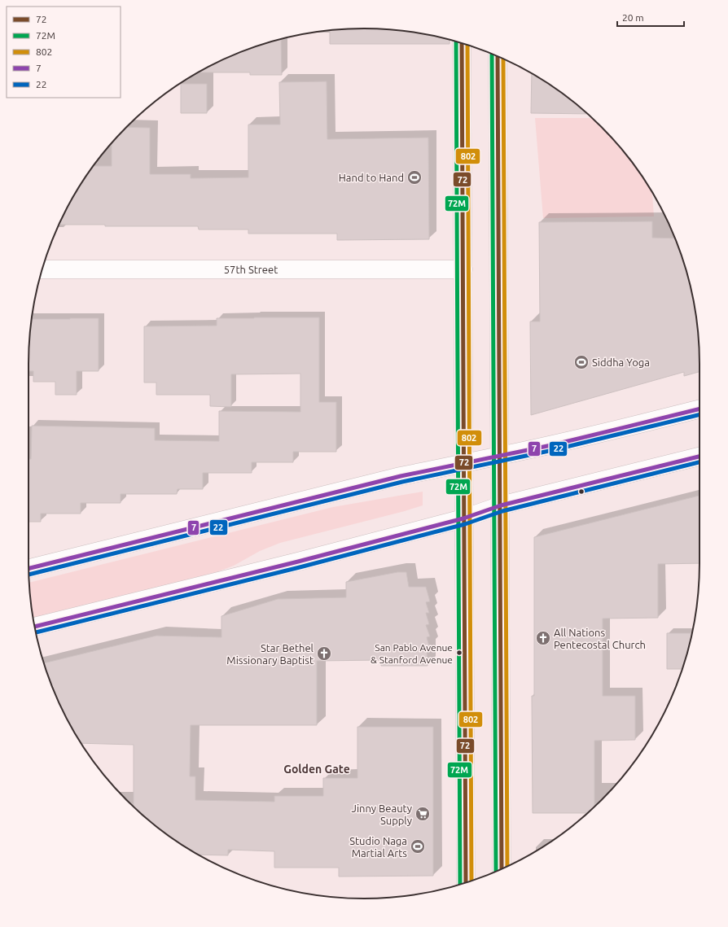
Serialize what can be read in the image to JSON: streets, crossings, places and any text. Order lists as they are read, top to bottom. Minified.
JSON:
{"streets":{"main road":["57th Street"]},"districts":["Golden Gate"],"places":{"sports":["Hand to Hand","Siddha Yoga","Studio Naga Martial Arts"],"church":["All Nations Pentecostal Church","Star Bethel Missionary Baptist"],"other":["San Pablo Avenue & Stanford Avenue"],"supermarket":["Jinny Beauty Supply"]},"lines":["transit line 72M","transit line 72","transit line 802","transit line 7","transit line 22"],"legend":["72","72M","802","7","22"],"scale_bar":"20 m"}
